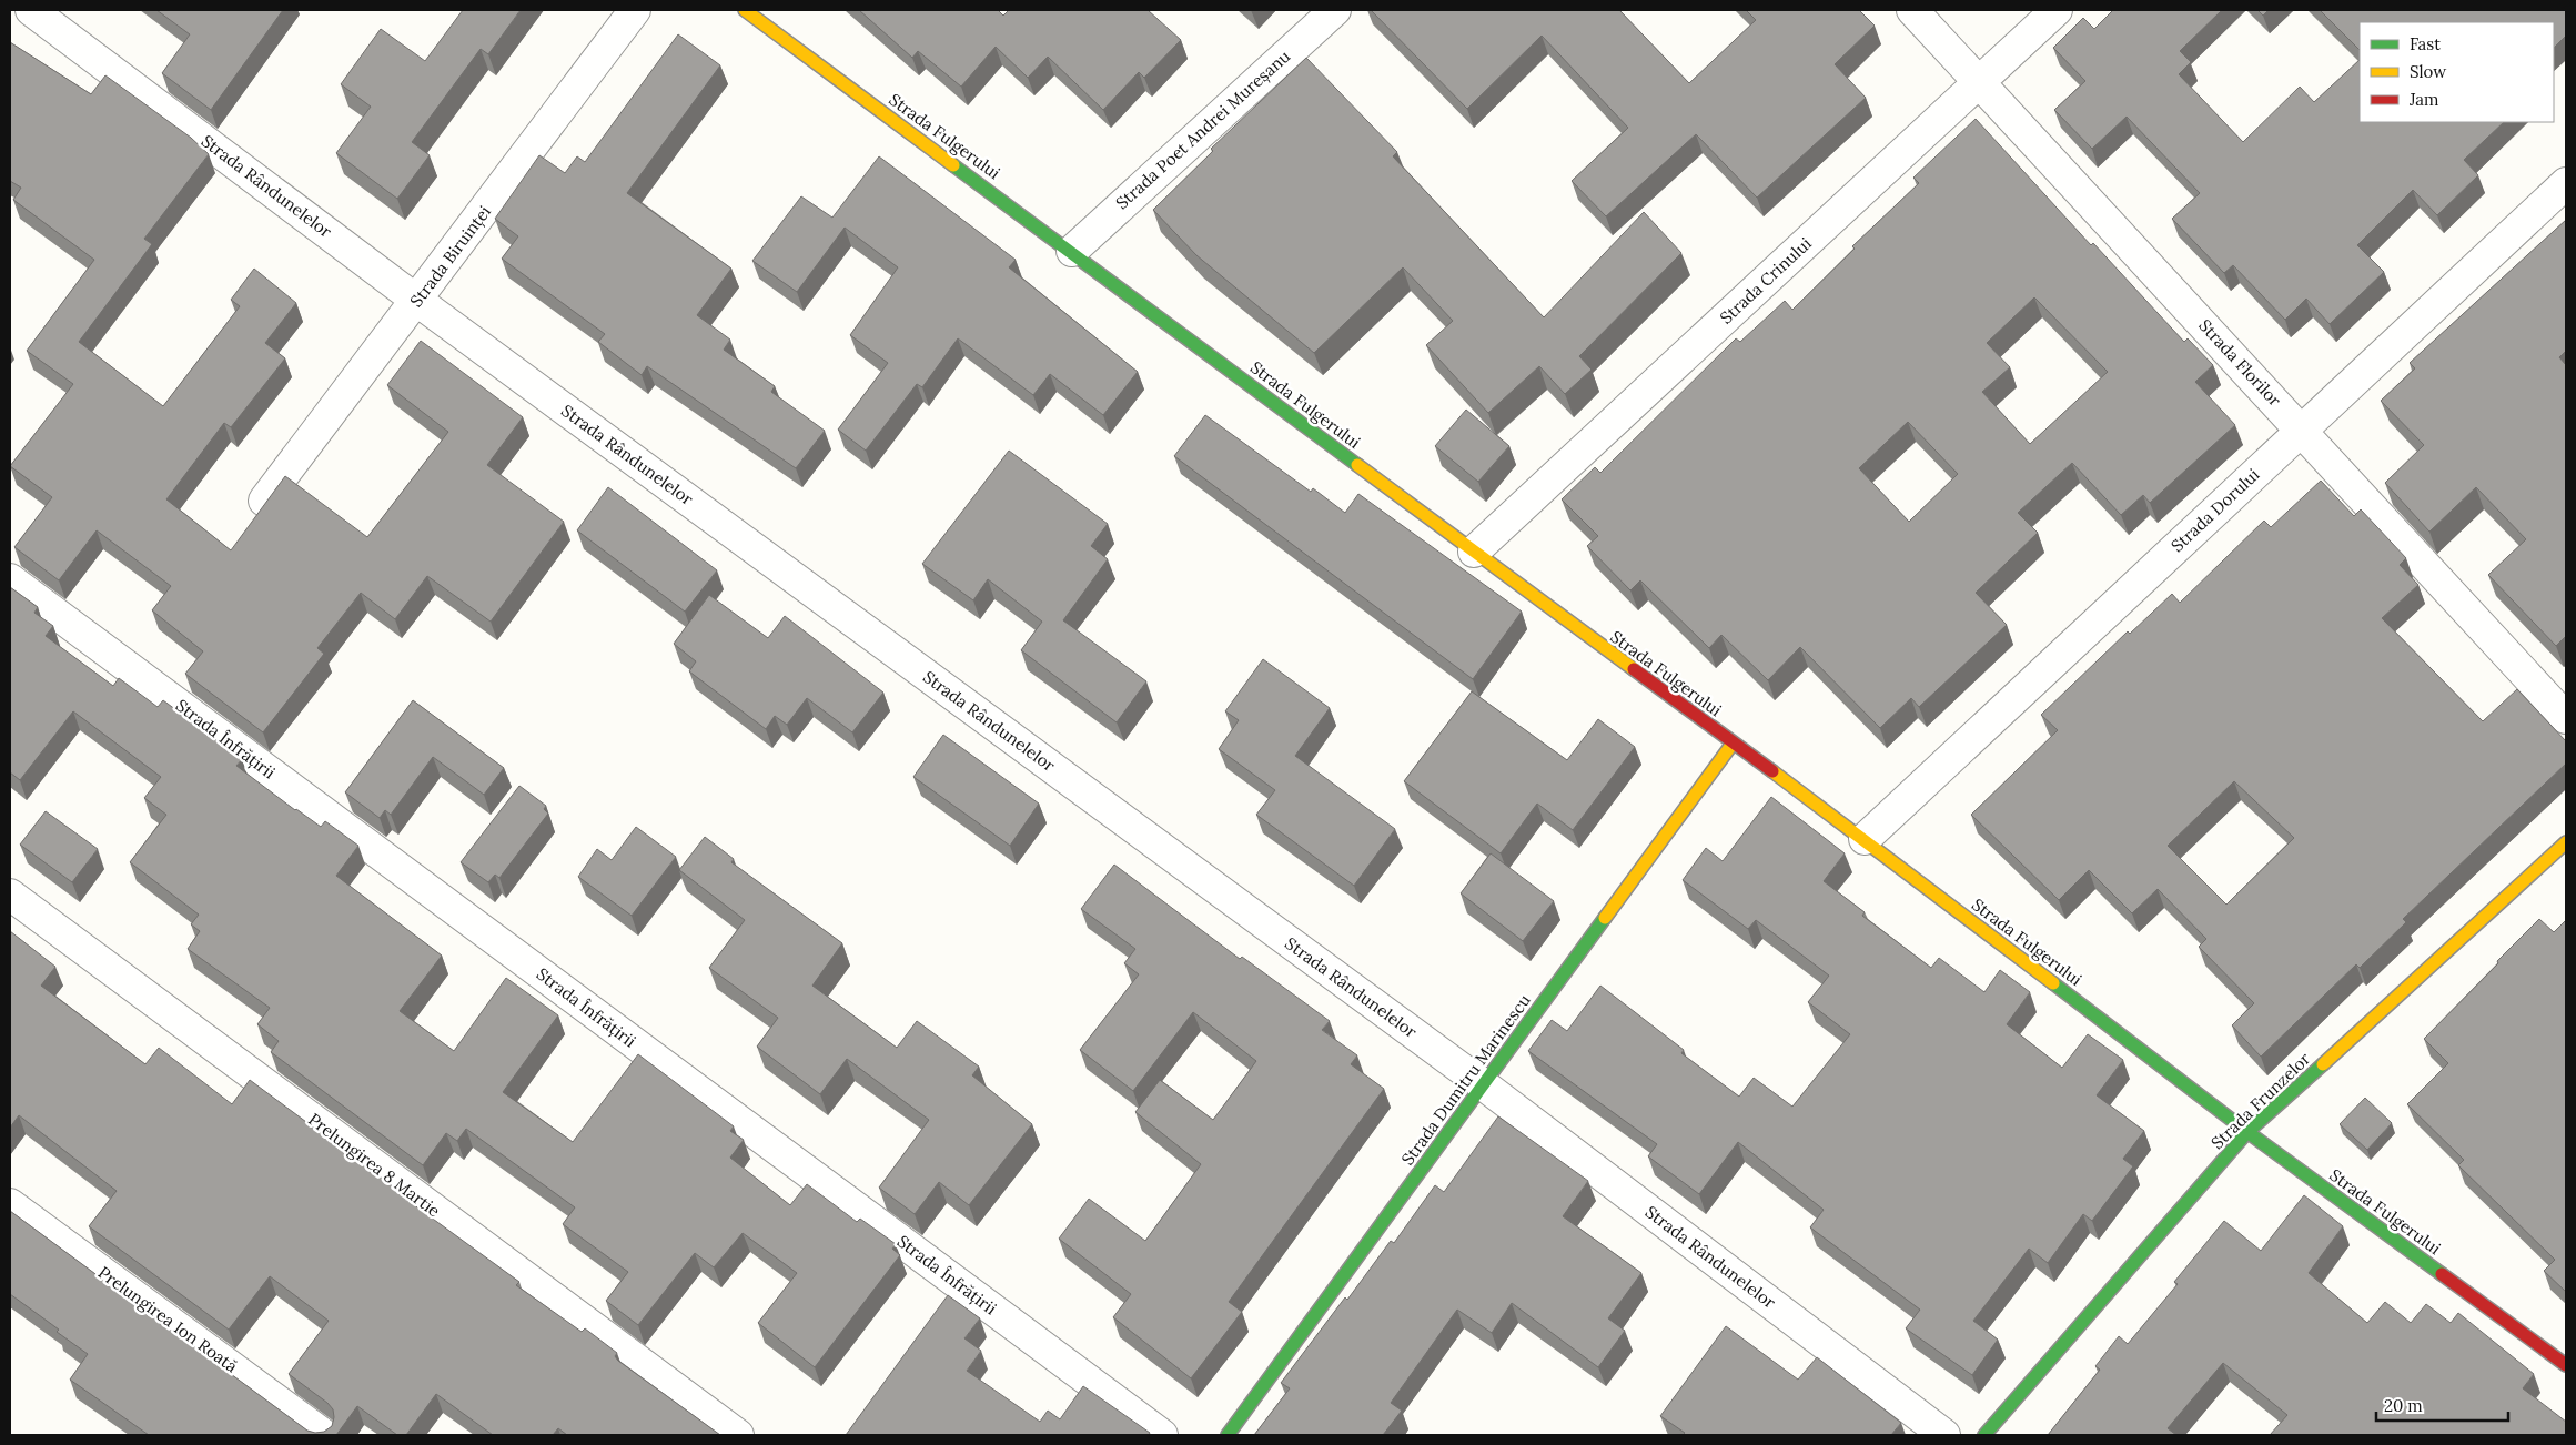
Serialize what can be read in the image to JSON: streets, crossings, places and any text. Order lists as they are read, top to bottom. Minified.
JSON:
{"streets":{"street":["Strada Poet Andrei Mureșanu","Strada Fulgerului","Strada Rândunelelor","Strada Biruinței","Strada Crinului","Strada Florilor","Strada Dorului","Strada Înfrățirii","Strada Dumitru Marinescu","Strada Frunzelor","Prelungirea 8 Martie","Prelungirea Ion Roată"]},"crossings":[["Strada Poet Andrei Mureșanu","Strada Fulgerului"],["Strada Fulgerului","Strada Crinului"],["Strada Fulgerului","Strada Dorului"],["Strada Fulgerului","Strada Dumitru Marinescu"],["Strada Fulgerului","Strada Frunzelor"],["Strada Rândunelelor","Strada Biruinței"],["Strada Rândunelelor","Strada Dumitru Marinescu"],["Strada Crinului","Strada Florilor"],["Strada Florilor","Strada Dorului"]],"legend":["Fast","Slow","Jam"],"scale_bar":"20 m"}
